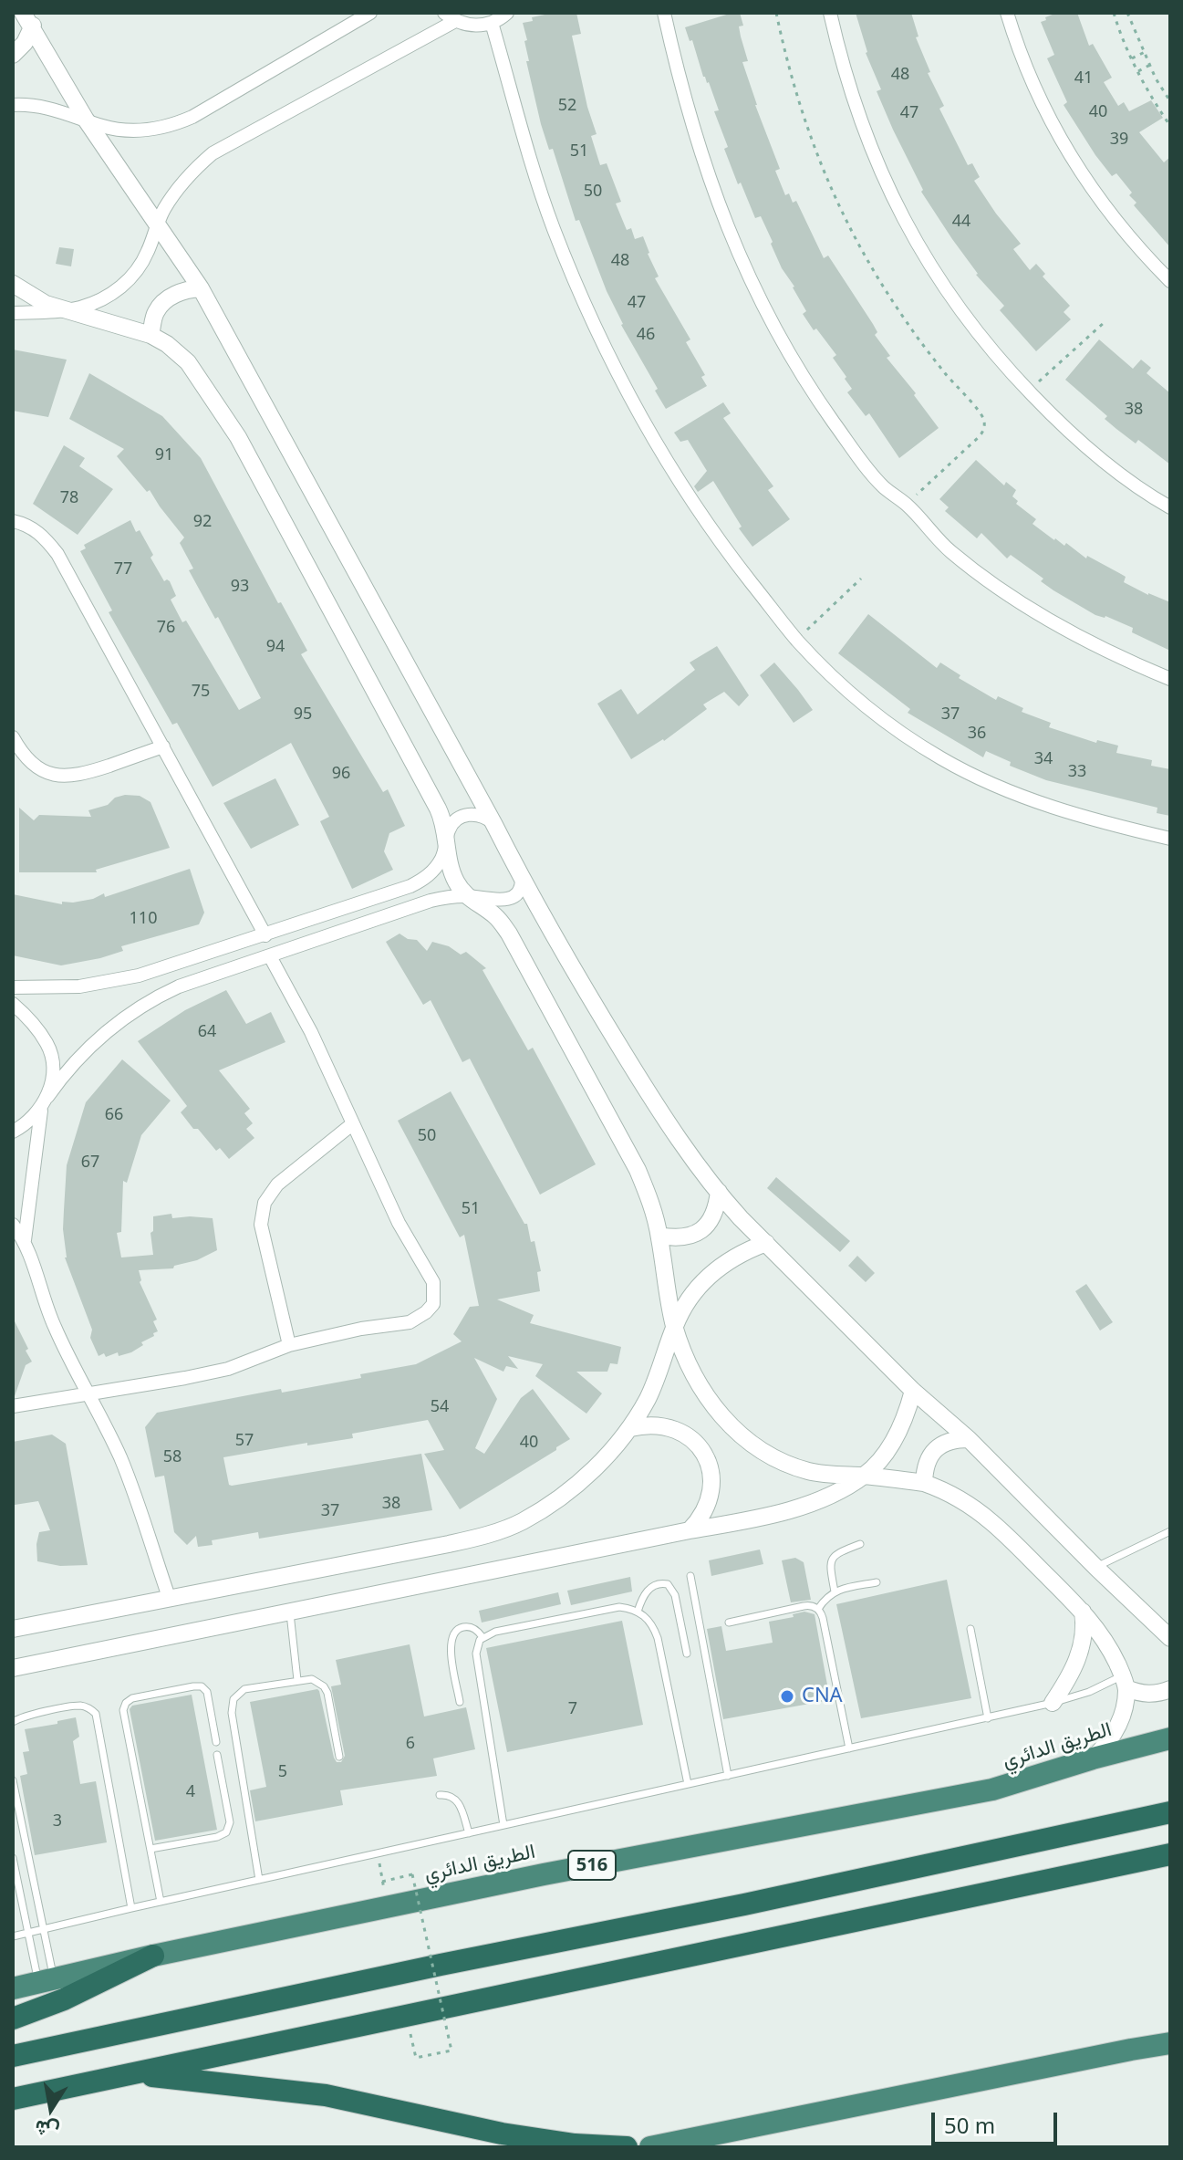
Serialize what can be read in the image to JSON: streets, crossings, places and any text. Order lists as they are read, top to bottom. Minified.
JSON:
{"streets":{"highway":["الطريق الدائري","516"]},"crossings":[["الطريق الدائري","516"]],"places":["CNA"],"house_numbers":["48","41","52","40","47","39","51","50","44","48","47","46","38","91","78","92","77","93","76","94","75","95","37","36","34","33","96","110","64","66","50","67","51","54","57","40","58","38","37","7","6","5","4","3"],"scale_bar":"50 m","north":"bottom"}
